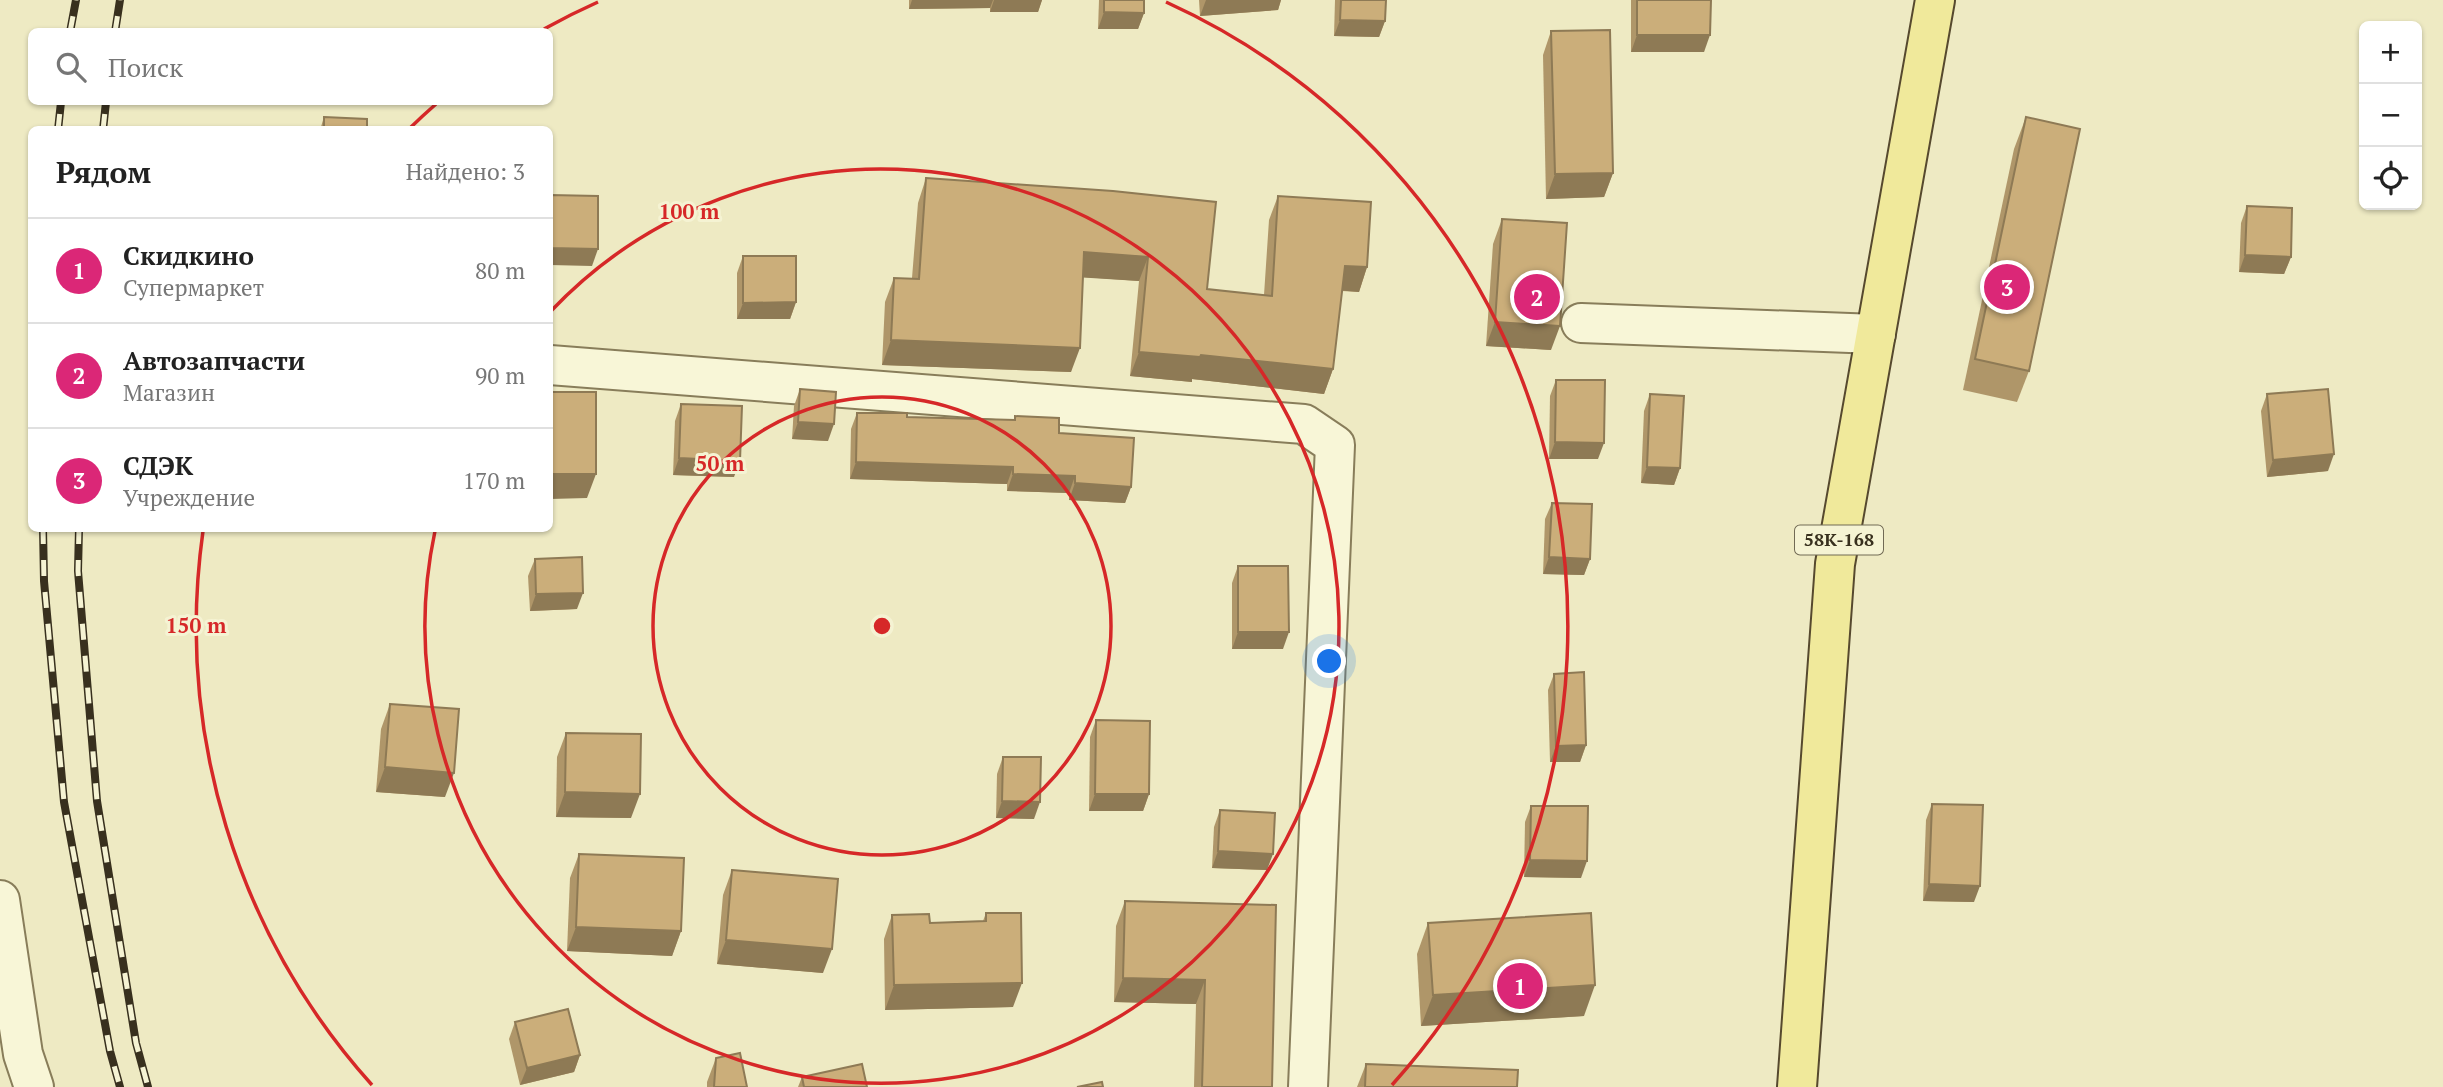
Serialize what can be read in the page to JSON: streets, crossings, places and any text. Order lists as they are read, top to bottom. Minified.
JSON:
{"streets":{"main road":["58К-168"]},"page":{"map_buttons":["+","−"],"search":"Поиск","heading":["Рядом","Найдено: 3"],"list":[{"mark":"1","name":"Скидкино","note":"Супермаркет","value":"80 m"},{"mark":"2","name":"Автозапчасти","note":"Магазин","value":"90 m"},{"mark":"3","name":"СДЭК","note":"Учреждение","value":"170 m"}],"pins":["3","2","1"]},"rings":["100 m","50 m","150 m"]}
